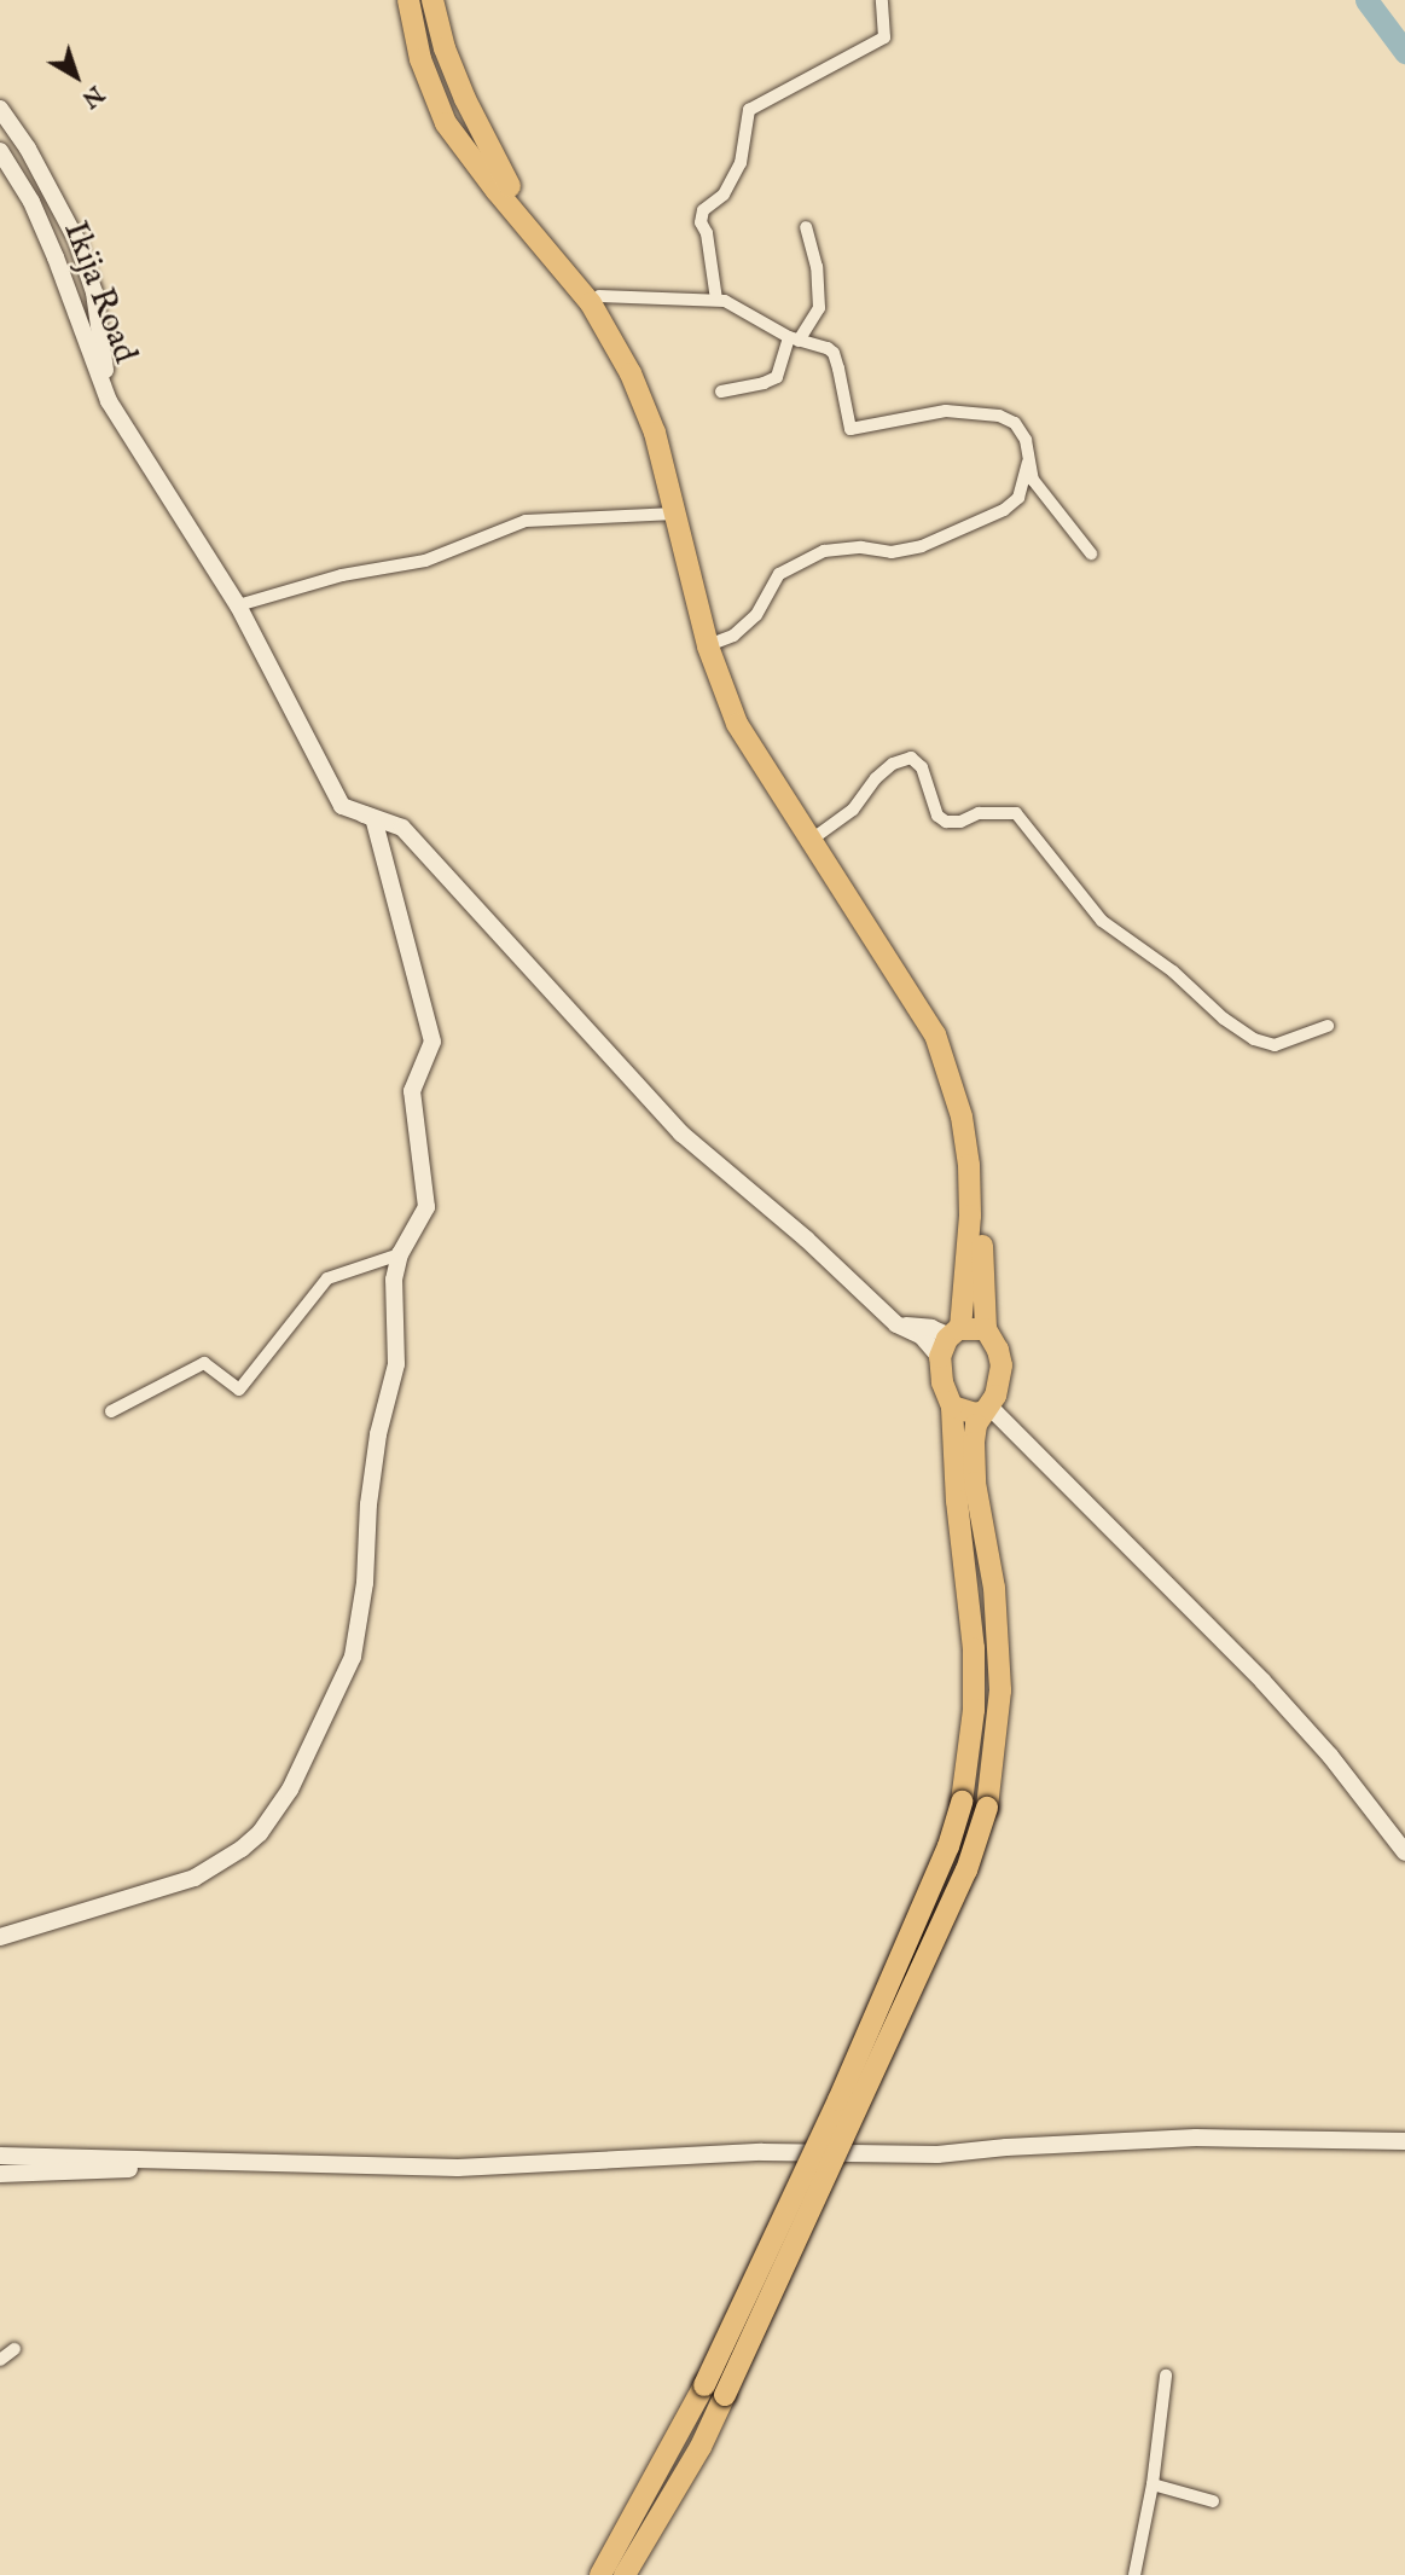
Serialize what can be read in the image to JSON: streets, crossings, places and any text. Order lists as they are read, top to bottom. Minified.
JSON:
{"streets":{"street":["Ikija Road"]},"north":"bottom right"}
